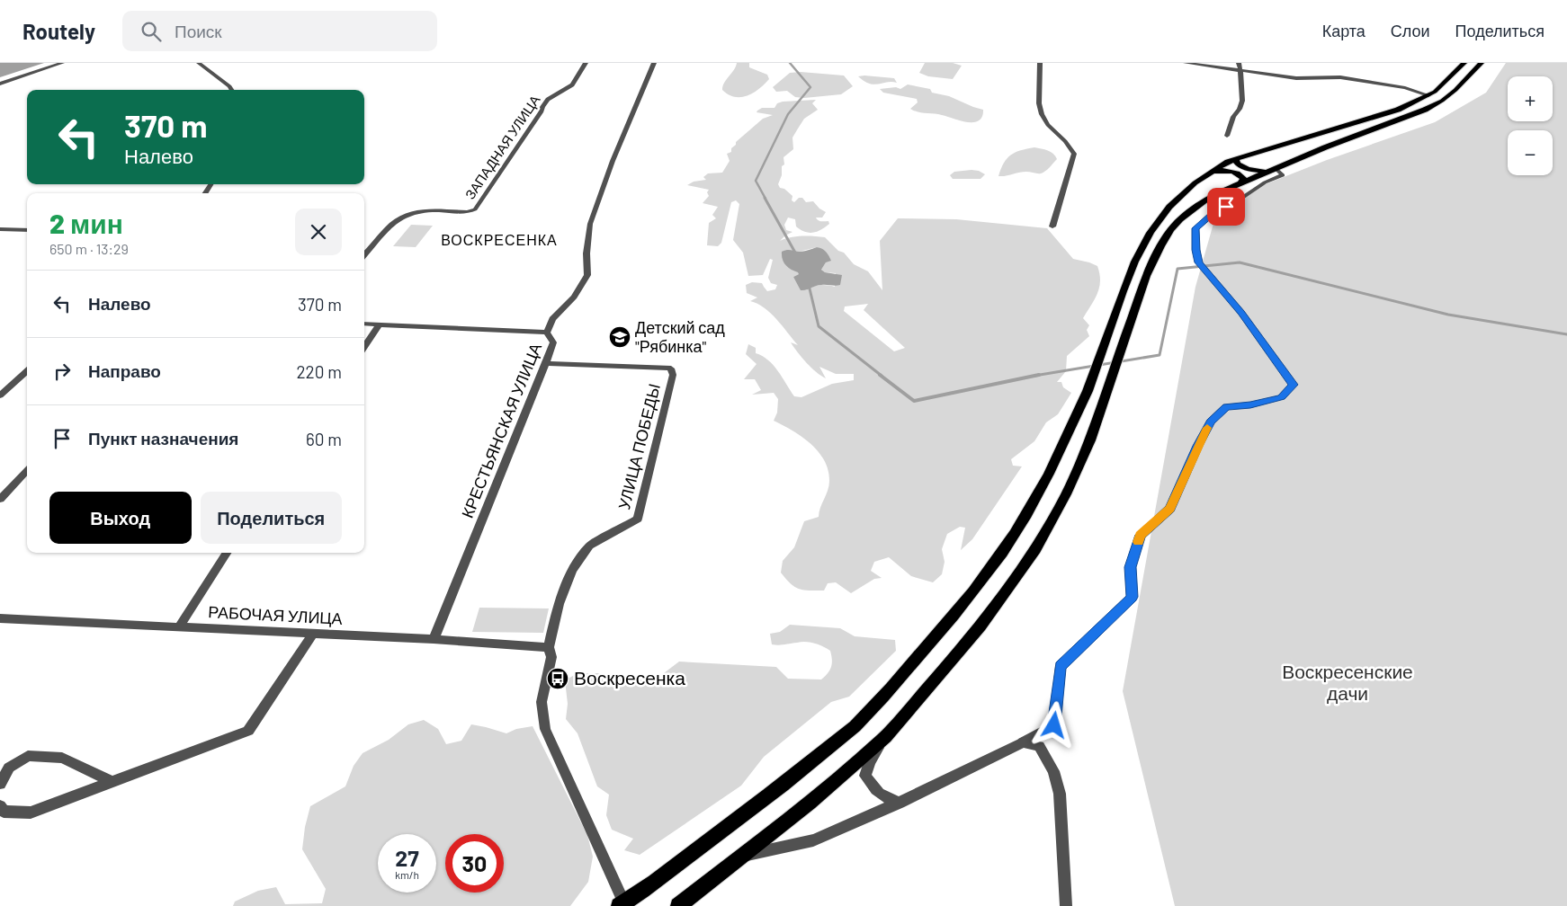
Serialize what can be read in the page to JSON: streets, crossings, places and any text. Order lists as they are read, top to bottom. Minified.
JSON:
{"streets":{"street":["ЗАПАДНАЯ УЛИЦА","КРЕСТЬЯНСКАЯ УЛИЦА","УЛИЦА ПОБЕДЫ","РАБОЧАЯ УЛИЦА"]},"crossings":[["КРЕСТЬЯНСКАЯ УЛИЦА","УЛИЦА ПОБЕДЫ"],["КРЕСТЬЯНСКАЯ УЛИЦА","РАБОЧАЯ УЛИЦА"],["УЛИЦА ПОБЕДЫ","РАБОЧАЯ УЛИЦА"]],"districts":["ВОСКРЕСЕНКА"],"parks":["Воскресенские дачи"],"places":{"school or university":["Детский сад \"Рябинка\""],"bus stop":["Воскресенка"]},"page":{"header":"Routely","search":"Поиск","nav":["Карта","Слои","Поделиться"],"map_buttons":["+","−"],"turn":["370 m","Налево"],"heading":["2 мин","650 m · 13:29"],"list":[{"name":"Налево","value":"370 m"},{"name":"Направо","value":"220 m"},{"name":"Пункт назначения","value":"60 m"}],"buttons":["Выход","Поделиться"],"speed":"27 km/h","limit":"30"}}
